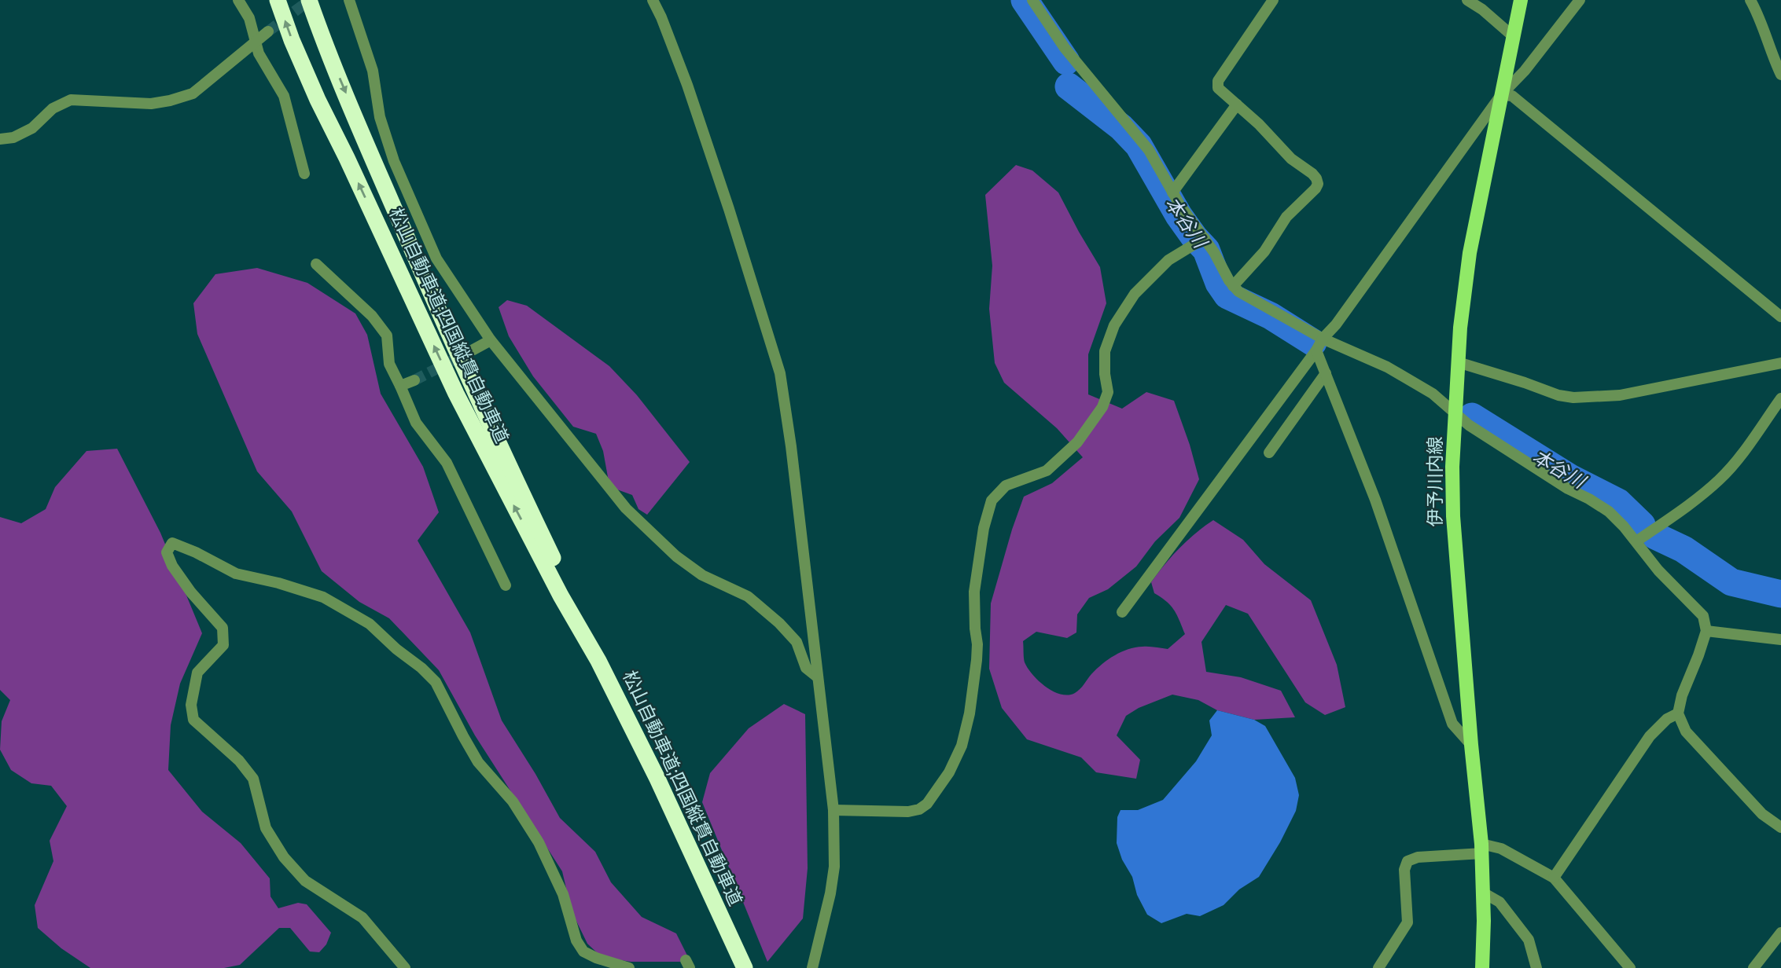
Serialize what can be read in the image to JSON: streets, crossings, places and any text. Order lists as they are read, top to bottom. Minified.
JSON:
{"streets":{"highway":["松山自動車道;四国縦貫自動車道"],"main road":["伊予川内線"]},"water":["本谷川"]}
